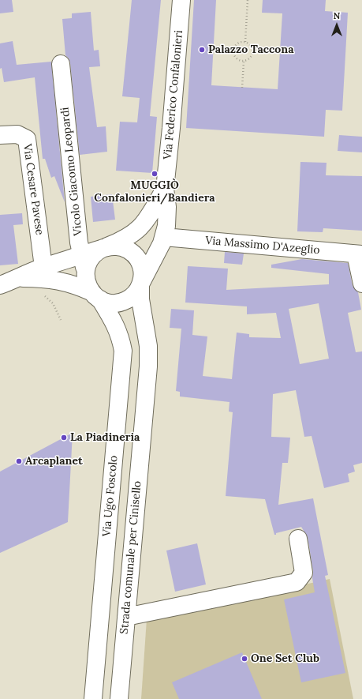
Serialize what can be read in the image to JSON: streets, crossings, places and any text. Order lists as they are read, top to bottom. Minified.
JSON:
{"streets":{"street":["Via Federico Confalonieri","Vicolo Giacomo Leopardi","Via Cesare Pavese","Via Massimo D'Azeglio","Via Ugo Foscolo","Strada comunale per Cinisello"]},"crossings":[["Via Federico Confalonieri","Vicolo Giacomo Leopardi"],["Via Federico Confalonieri","Via Massimo D'Azeglio"],["Via Federico Confalonieri","Via Ugo Foscolo"],["Via Federico Confalonieri","Strada comunale per Cinisello"],["Vicolo Giacomo Leopardi","Via Ugo Foscolo"],["Vicolo Giacomo Leopardi","Strada comunale per Cinisello"],["Via Ugo Foscolo","Strada comunale per Cinisello"]],"places":["Palazzo Taccona","MUGGIÒ Confalonieri/Bandiera","La Piadineria","Arcaplanet","One Set Club"],"north":"top"}
